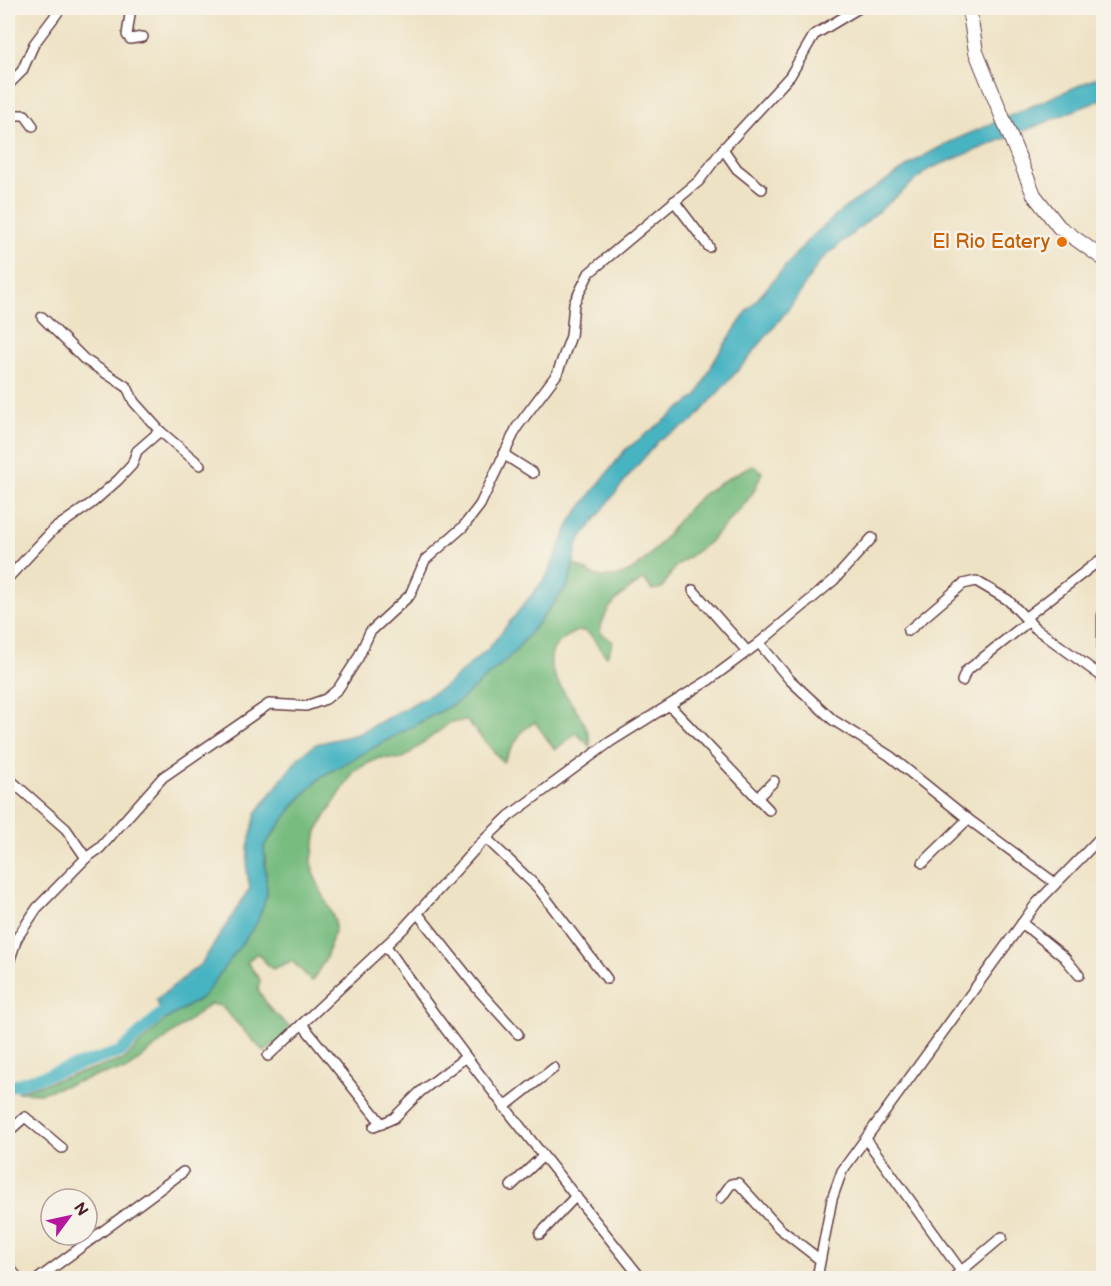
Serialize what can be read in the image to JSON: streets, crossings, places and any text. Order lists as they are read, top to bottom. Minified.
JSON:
{"places":["El Rio Eatery"],"north":"top right"}
